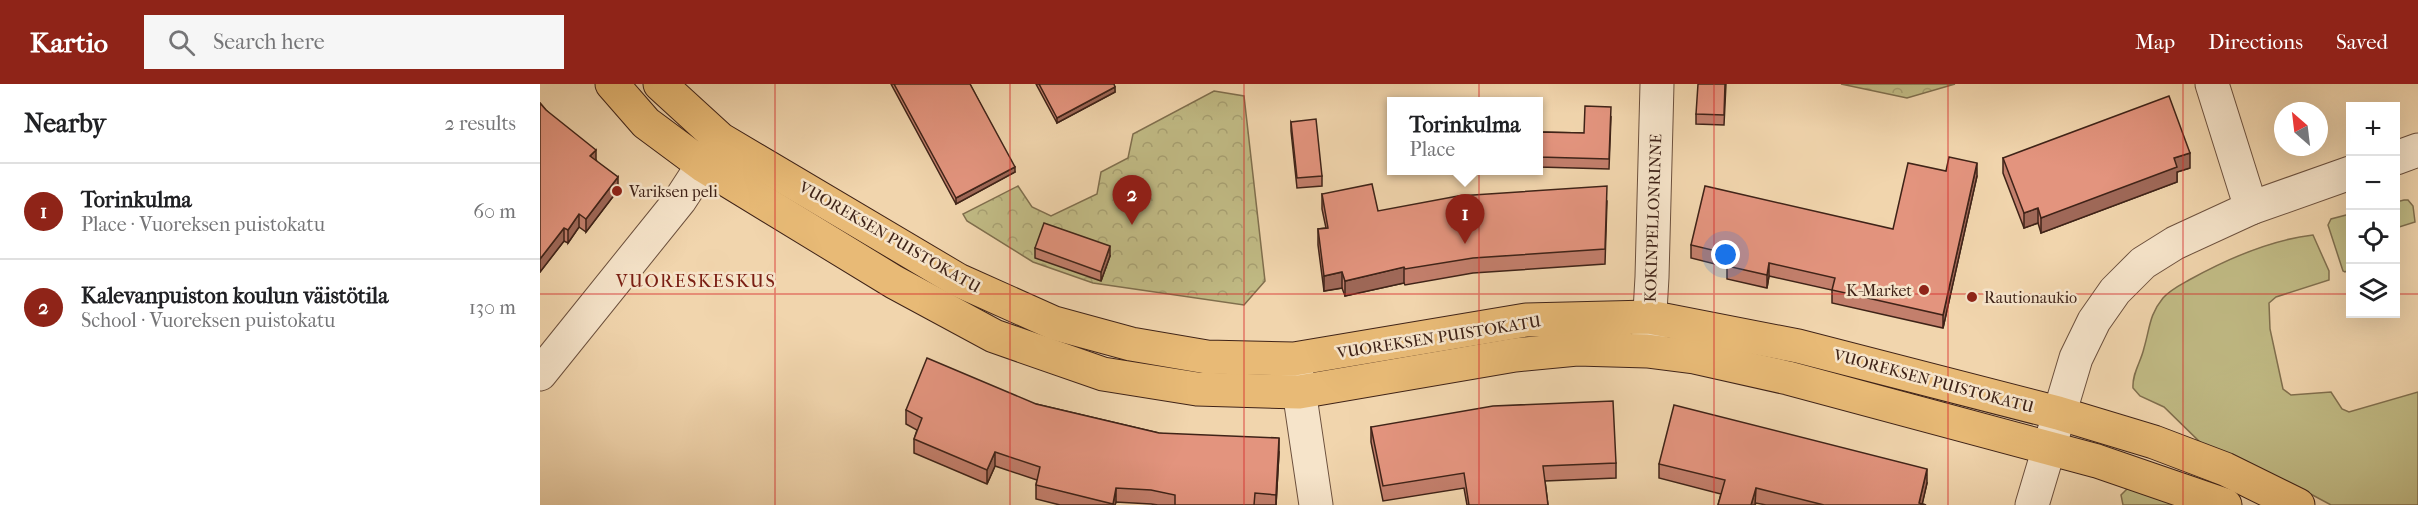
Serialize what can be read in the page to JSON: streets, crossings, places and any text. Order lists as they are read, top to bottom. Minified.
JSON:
{"streets":{"main road":["VUOREKSEN PUISTOKATU"],"street":["KOKINPELLONRINNE"]},"crossings":[["KOKINPELLONRINNE","VUOREKSEN PUISTOKATU"]],"districts":["VUORESKESKUS"],"places":["Variksen peli","K-Market","Rautionaukio"],"north":"top left","page":{"header":"Kartio","search":"Search here","nav":["Map","Directions","Saved"],"heading":["Nearby","2 results"],"popup":["Torinkulma","Place"],"map_buttons":["+","−"],"list":[{"mark":"1","name":"Torinkulma","note":"Place · Vuoreksen puistokatu","value":"60 m"},{"mark":"2","name":"Kalevanpuiston koulun väistötila","note":"School · Vuoreksen puistokatu","value":"130 m"}],"pins":["2","1"]}}
